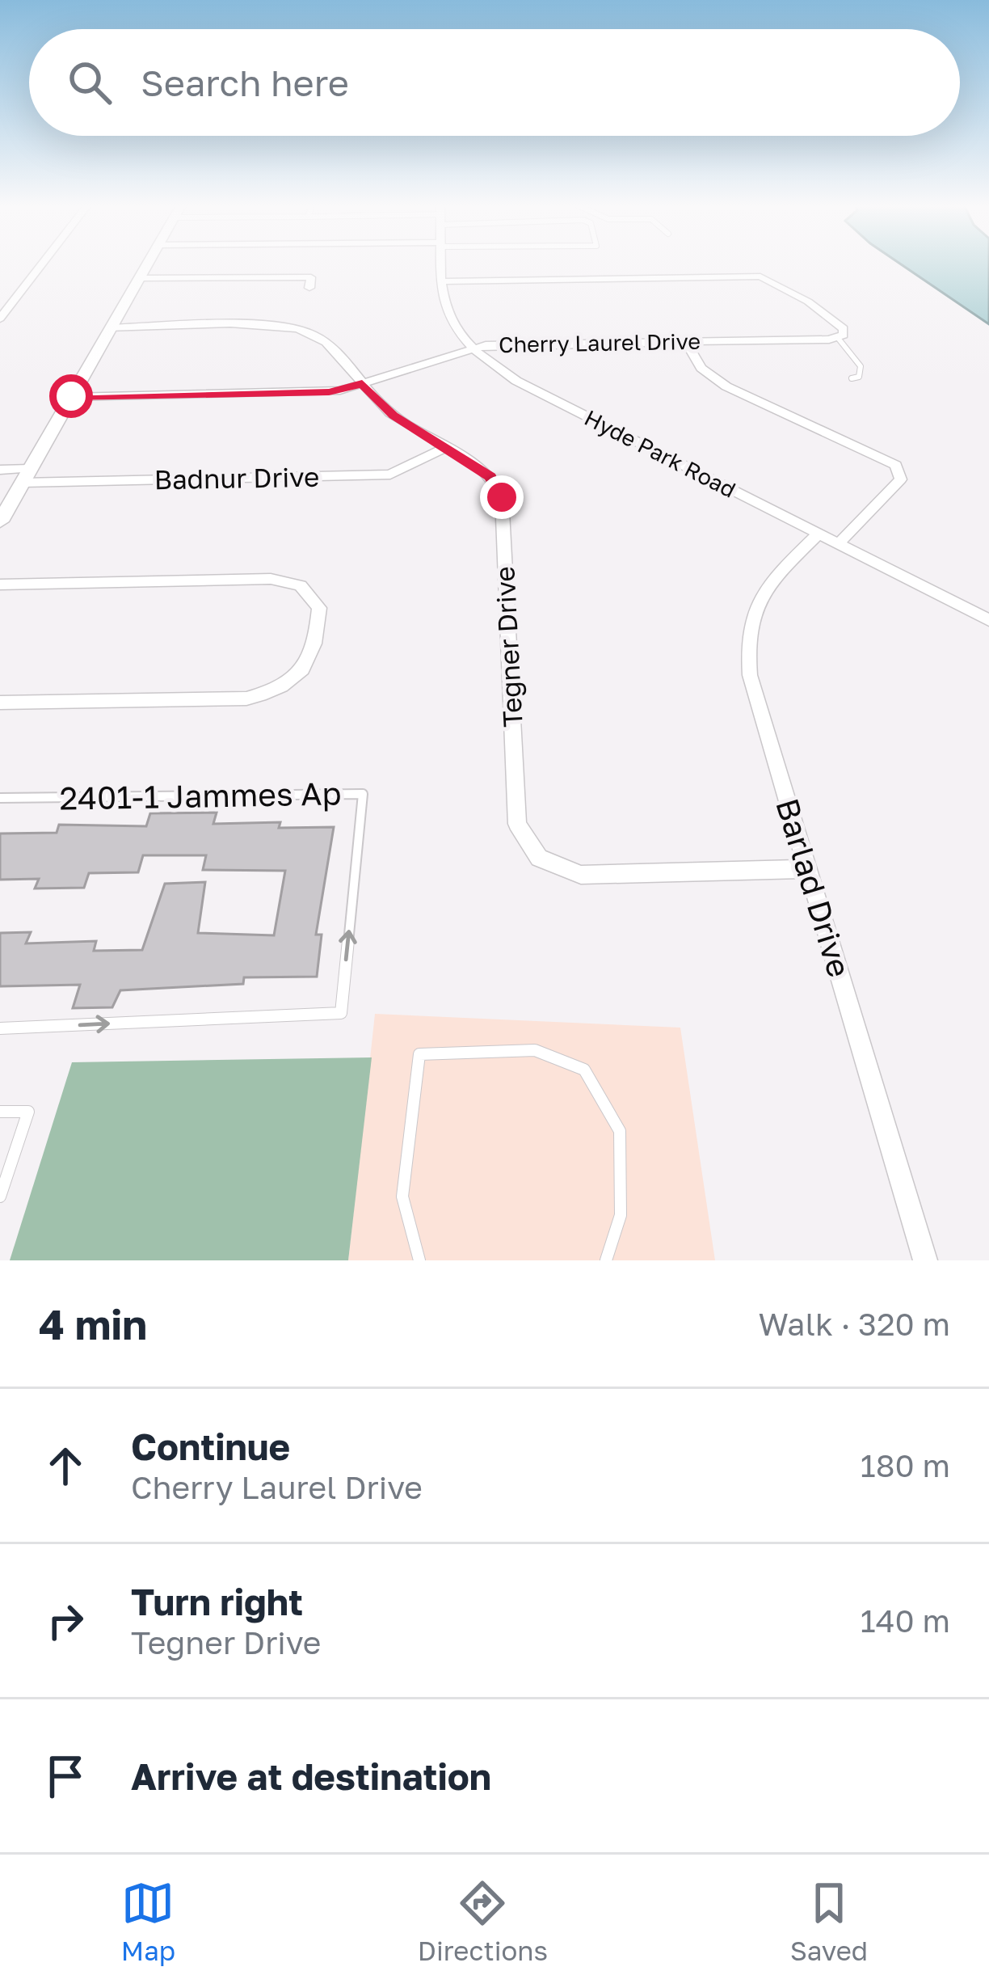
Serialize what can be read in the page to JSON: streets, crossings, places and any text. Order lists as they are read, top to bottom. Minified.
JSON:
{"streets":{"street":["Cherry Laurel Drive","Hyde Park Road","Badnur Drive","Tegner Drive","Barlad Drive"],"lane":["2401-1 Jammes Ap"]},"crossings":[["Cherry Laurel Drive","Hyde Park Road"],["Cherry Laurel Drive","Tegner Drive"],["Hyde Park Road","Barlad Drive"],["Badnur Drive","Tegner Drive"],["Tegner Drive","Barlad Drive"]],"page":{"search":"Search here","heading":["4 min","Walk · 320 m"],"list":[["Continue","Cherry Laurel Drive","180 m"],["Turn right","Tegner Drive","140 m"],"Arrive at destination"],"nav":["Map","Directions","Saved"]}}
